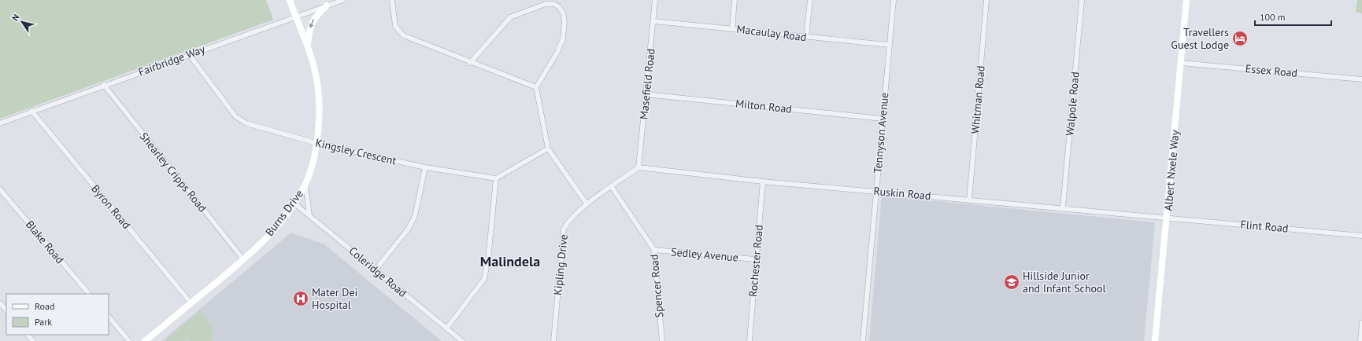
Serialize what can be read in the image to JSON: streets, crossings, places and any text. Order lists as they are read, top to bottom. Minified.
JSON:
{"streets":{"main road":["Albert Nxele Way","Burns Drive"],"street":["Macaulay Road","Fairbridge Way","Essex Road","Masefield Road","Whitman Road","Walpole Road","Milton Road","Tennyson Avenue","Kingsley Crescent","Shearley Cripps Road","Ruskin Road","Byron Road","Flint Road","Blake Road","Sedley Avenue","Rochester Road","Kipling Drive","Coleridge Road","Spencer Road"]},"crossings":[["Macaulay Road","Masefield Road"],["Macaulay Road","Tennyson Avenue"],["Fairbridge Way","Kingsley Crescent"],["Fairbridge Way","Shearley Cripps Road"],["Fairbridge Way","Byron Road"],["Fairbridge Way","Burns Drive"],["Essex Road","Albert Nxele Way"],["Masefield Road","Milton Road"],["Masefield Road","Ruskin Road"],["Masefield Road","Kipling Drive"],["Whitman Road","Ruskin Road"],["Walpole Road","Ruskin Road"],["Milton Road","Tennyson Avenue"],["Tennyson Avenue","Ruskin Road"],["Kingsley Crescent","Burns Drive"],["Albert Nxele Way","Ruskin Road"],["Albert Nxele Way","Flint Road"],["Shearley Cripps Road","Burns Drive"],["Ruskin Road","Flint Road"],["Ruskin Road","Rochester Road"],["Ruskin Road","Kipling Drive"],["Byron Road","Burns Drive"],["Burns Drive","Coleridge Road"],["Sedley Avenue","Rochester Road"],["Sedley Avenue","Spencer Road"],["Kipling Drive","Spencer Road"]],"districts":["Malindela"],"places":{"hotel":["Travellers Guest Lodge"],"school or university":["Hillside Junior and Infant School"],"hospital":["Mater Dei Hospital"]},"legend":["Road","Park"],"scale_bar":"100 m","north":"top left"}
